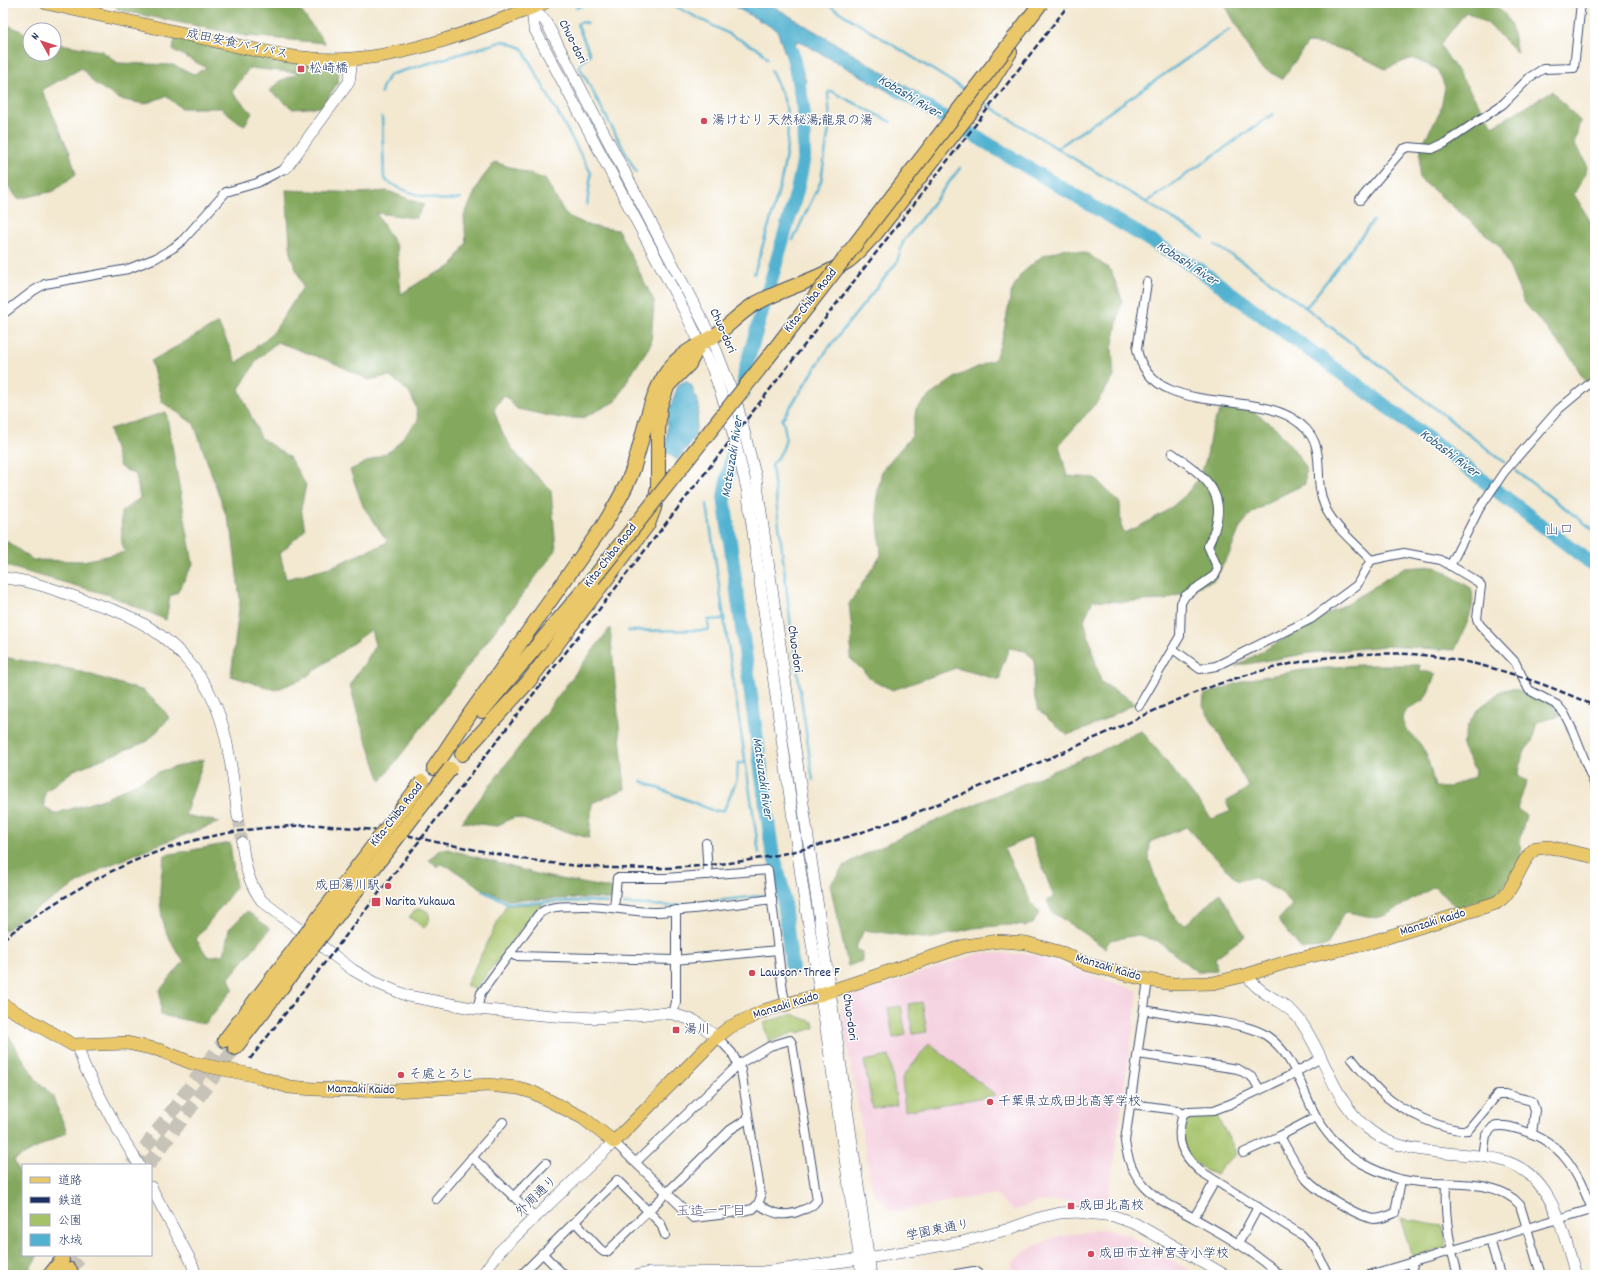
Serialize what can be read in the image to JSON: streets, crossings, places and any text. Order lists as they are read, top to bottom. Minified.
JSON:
{"streets":{"highway":["Kita-Chiba Road"],"main road":["成田安食バイパス","Manzaki Kaido"],"street":["Chuo-dori","外周通り","学園東通り"]},"crossings":[["Chuo-dori","成田安食バイパス"],["Chuo-dori","Manzaki Kaido"],["Chuo-dori","学園東通り"],["Manzaki Kaido","外周通り"]],"districts":["山口","玉造一丁目"],"water":["Kobashi River","Matsuzaki River"],"places":{"transit":["松崎橋","Narita Yukawa","湯川","成田北高校"],"other":["湯けむり 天然秘湯;龍泉の湯","成田湯川駅","Lawson･Three F","そ處とろじ","千葉県立成田北高等学校","成田市立神宮寺小学校"]},"legend":["道路","鉄道","公園","水域"],"north":"top left"}
